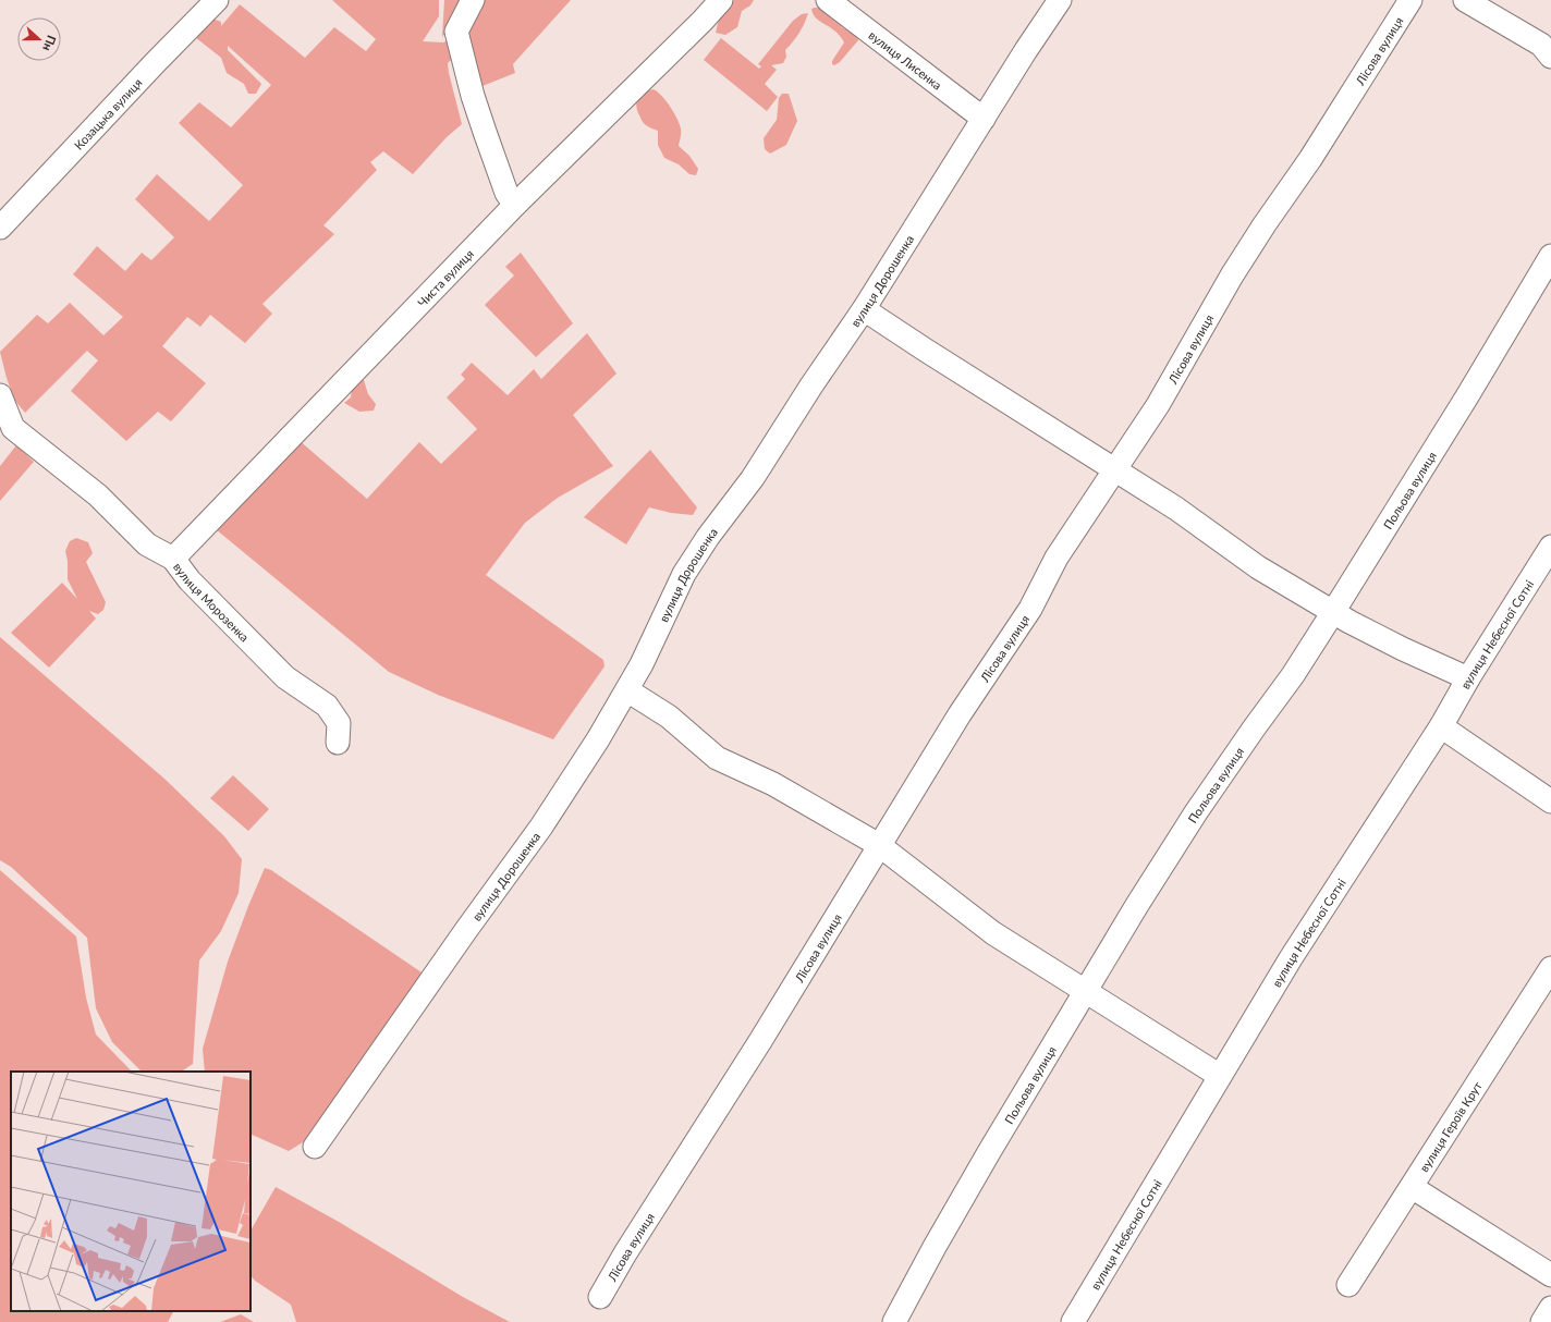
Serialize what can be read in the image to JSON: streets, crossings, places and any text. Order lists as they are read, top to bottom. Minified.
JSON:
{"streets":{"street":["Лісова вулиця","вулиця Лисенка","Козацька вулиця","Чиста вулиця","вулиця Дорошенка","Польова вулиця","вулиця Морозенка","вулиця Небесної Сотні","вулиця Героїв Крут"]},"crossings":[["вулиця Лисенка","вулиця Дорошенка"],["Чиста вулиця","вулиця Морозенка"]],"north":"right"}
